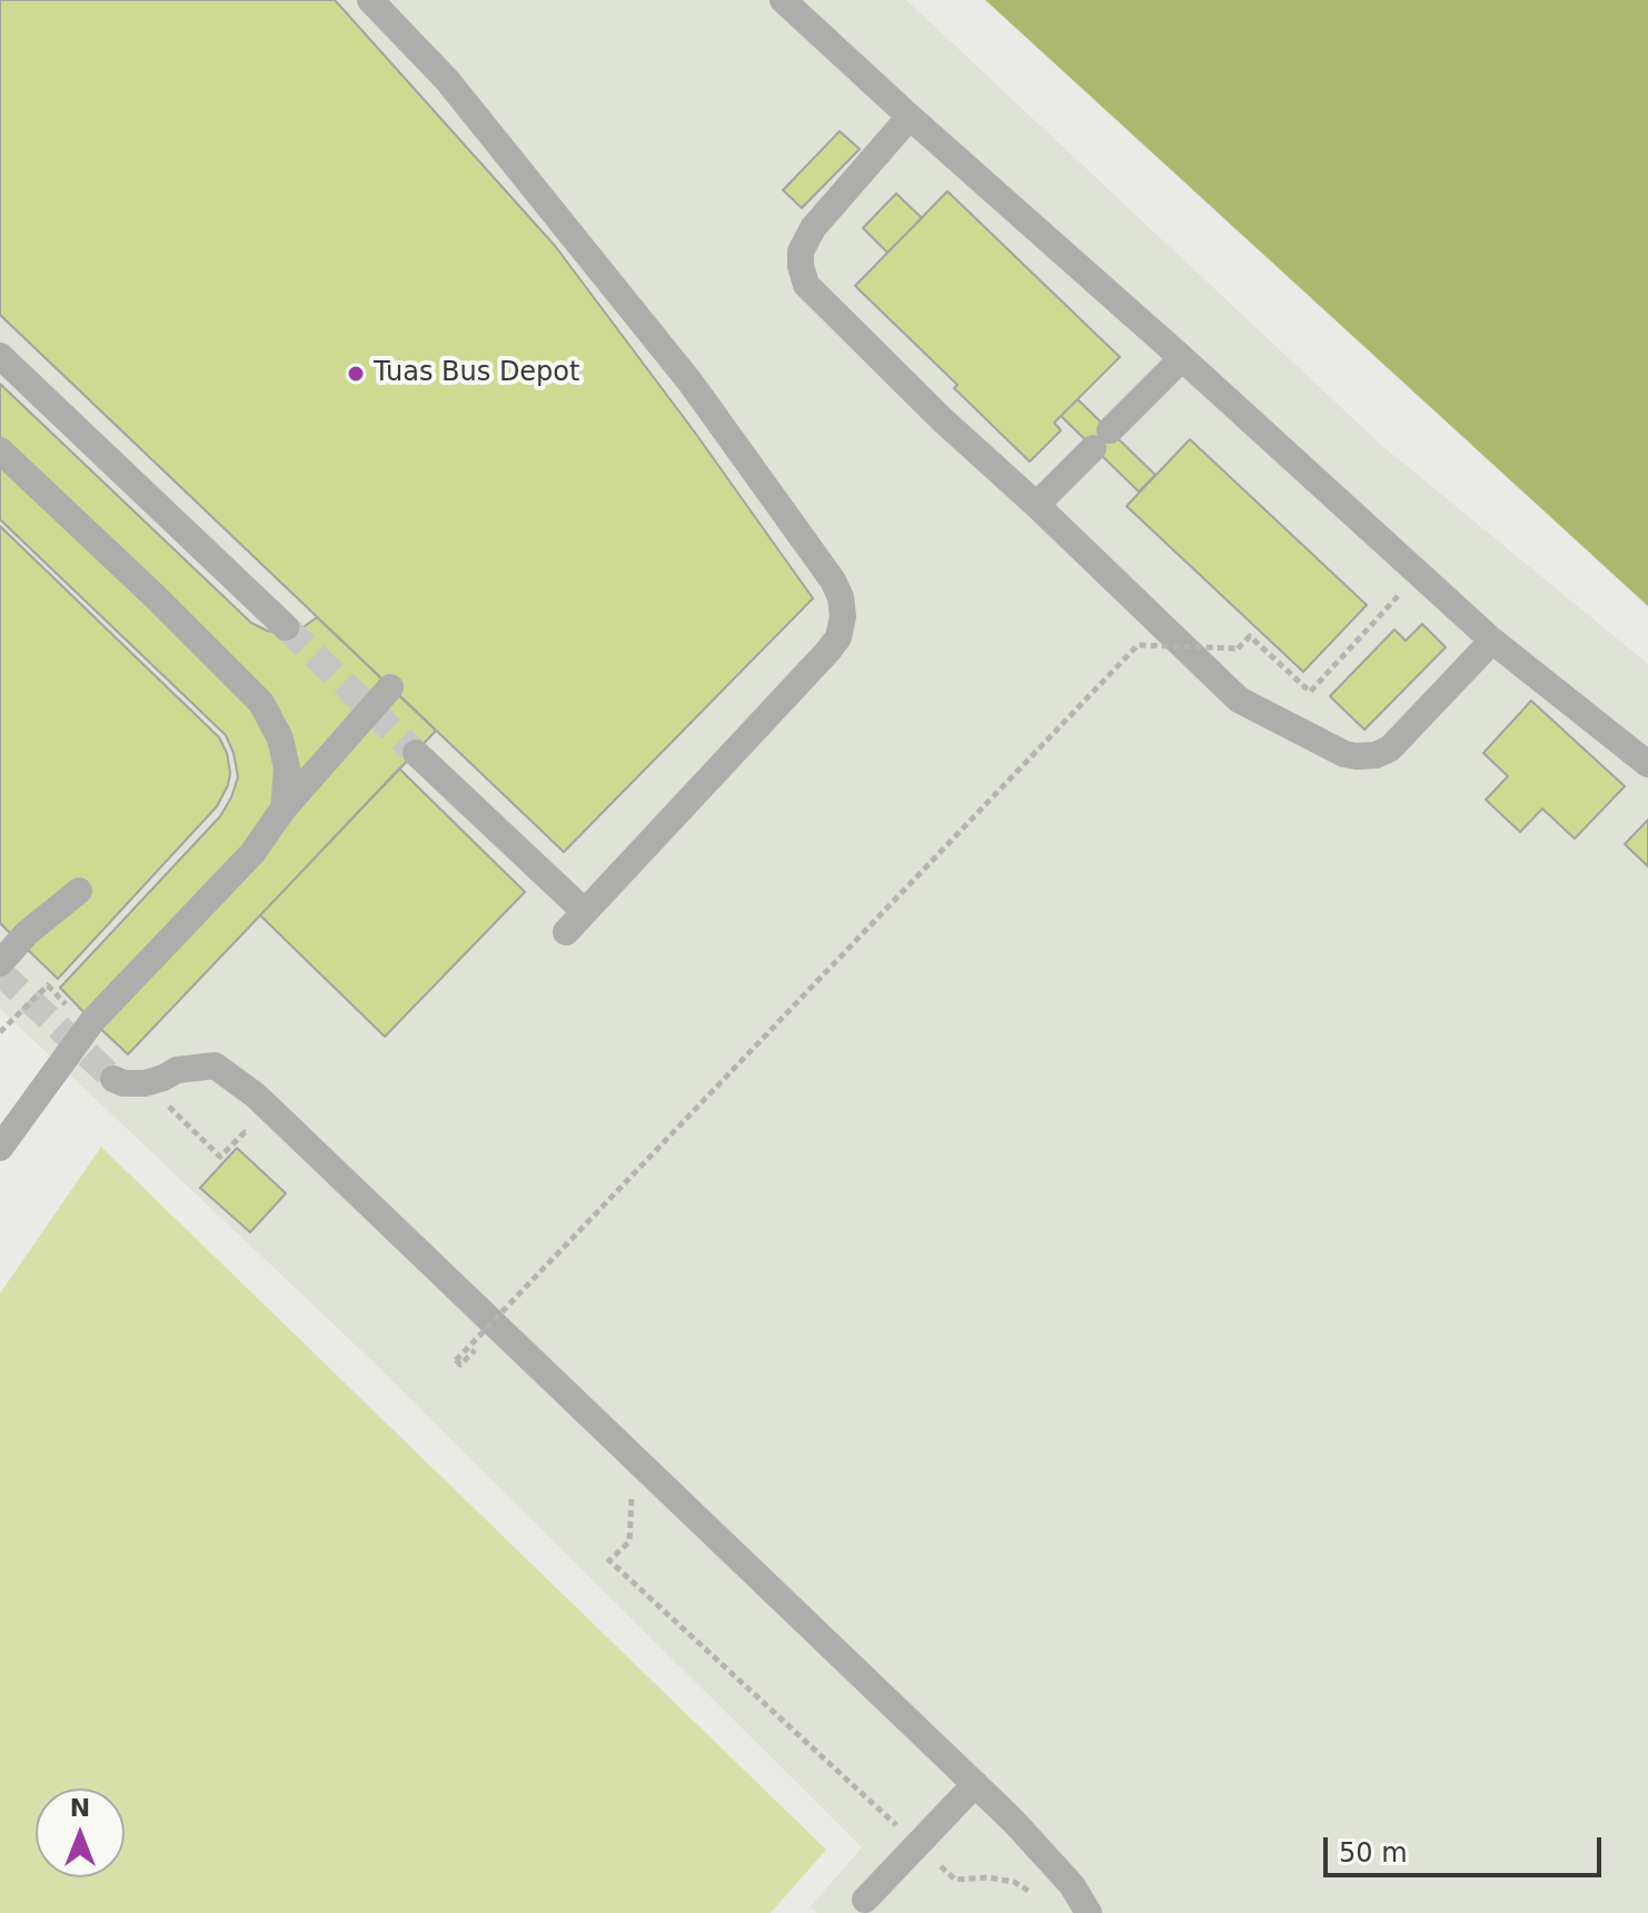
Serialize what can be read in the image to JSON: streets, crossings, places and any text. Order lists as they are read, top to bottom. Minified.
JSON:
{"places":["Tuas Bus Depot"],"scale_bar":"50 m","north":"top"}
